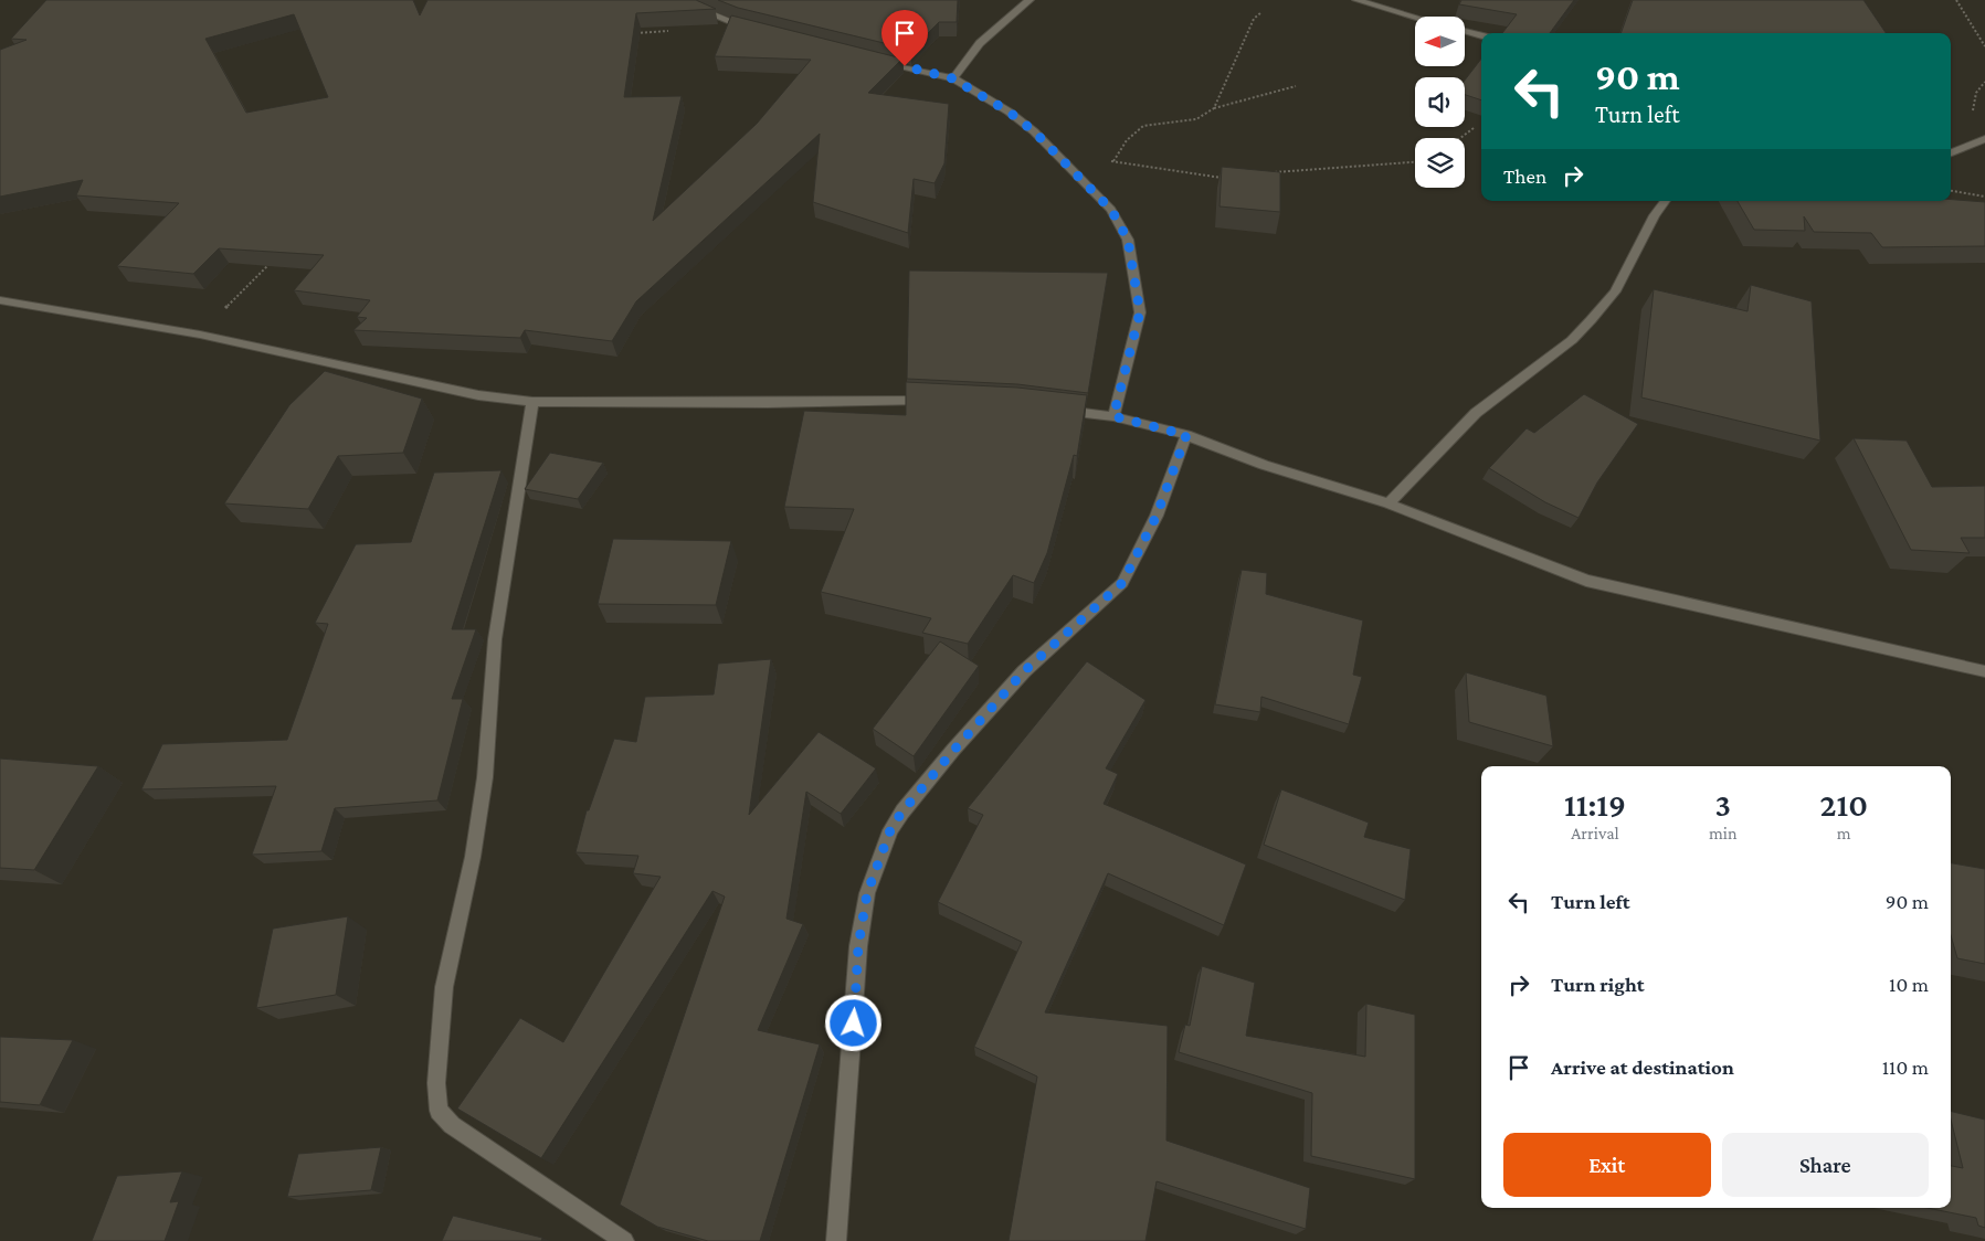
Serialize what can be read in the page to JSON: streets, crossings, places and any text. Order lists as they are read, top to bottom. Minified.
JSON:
{"north":"left","page":{"turn":["90 m","Turn left"],"then":"Then","eta":["11:19","Arrival","3","min","210","m"],"list":[{"name":"Turn left","value":"90 m"},{"name":"Turn right","value":"10 m"},{"name":"Arrive at destination","value":"110 m"}],"buttons":["Exit","Share"]}}
